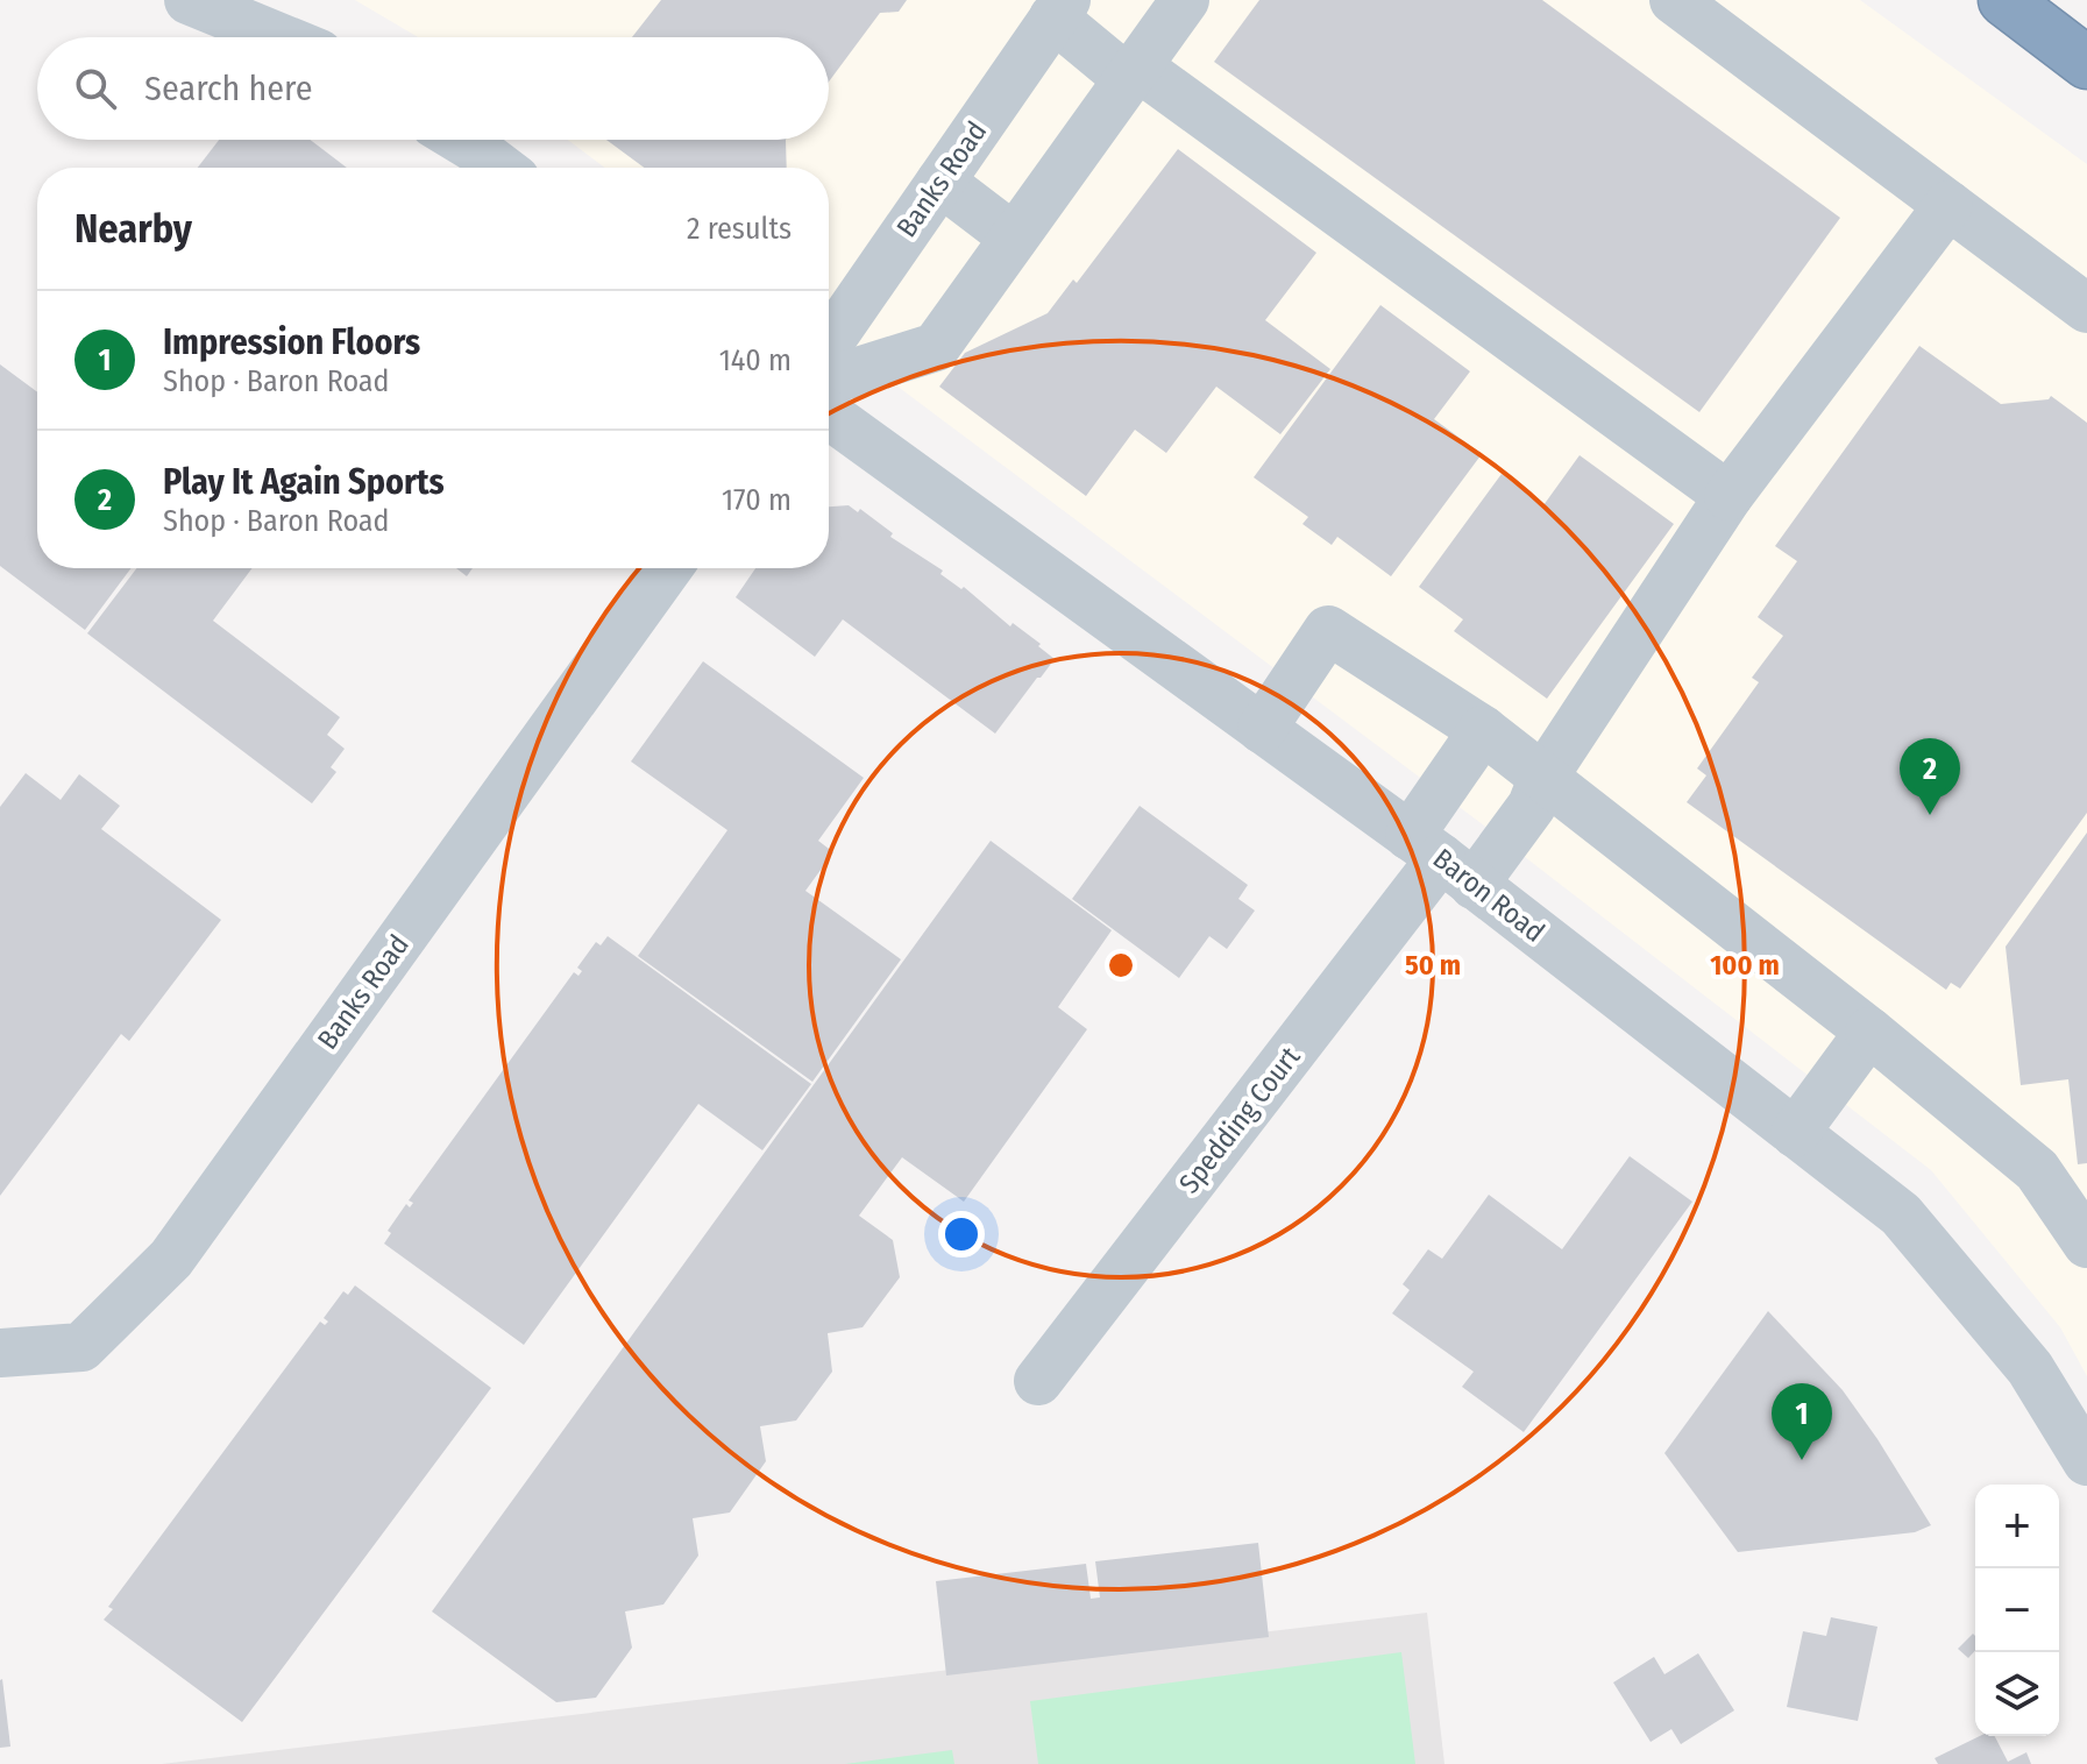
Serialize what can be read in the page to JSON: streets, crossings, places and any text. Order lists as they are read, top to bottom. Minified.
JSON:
{"streets":{"street":["Banks Road","Baron Road","Spedding Court"]},"crossings":[["Baron Road","Spedding Court"]],"page":{"search":"Search here","heading":["Nearby","2 results"],"list":[{"mark":"1","name":"Impression Floors","note":"Shop · Baron Road","value":"140 m"},{"mark":"2","name":"Play It Again Sports","note":"Shop · Baron Road","value":"170 m"}],"pins":["2","1"],"map_buttons":["+","−"]},"rings":["50 m","100 m"]}
